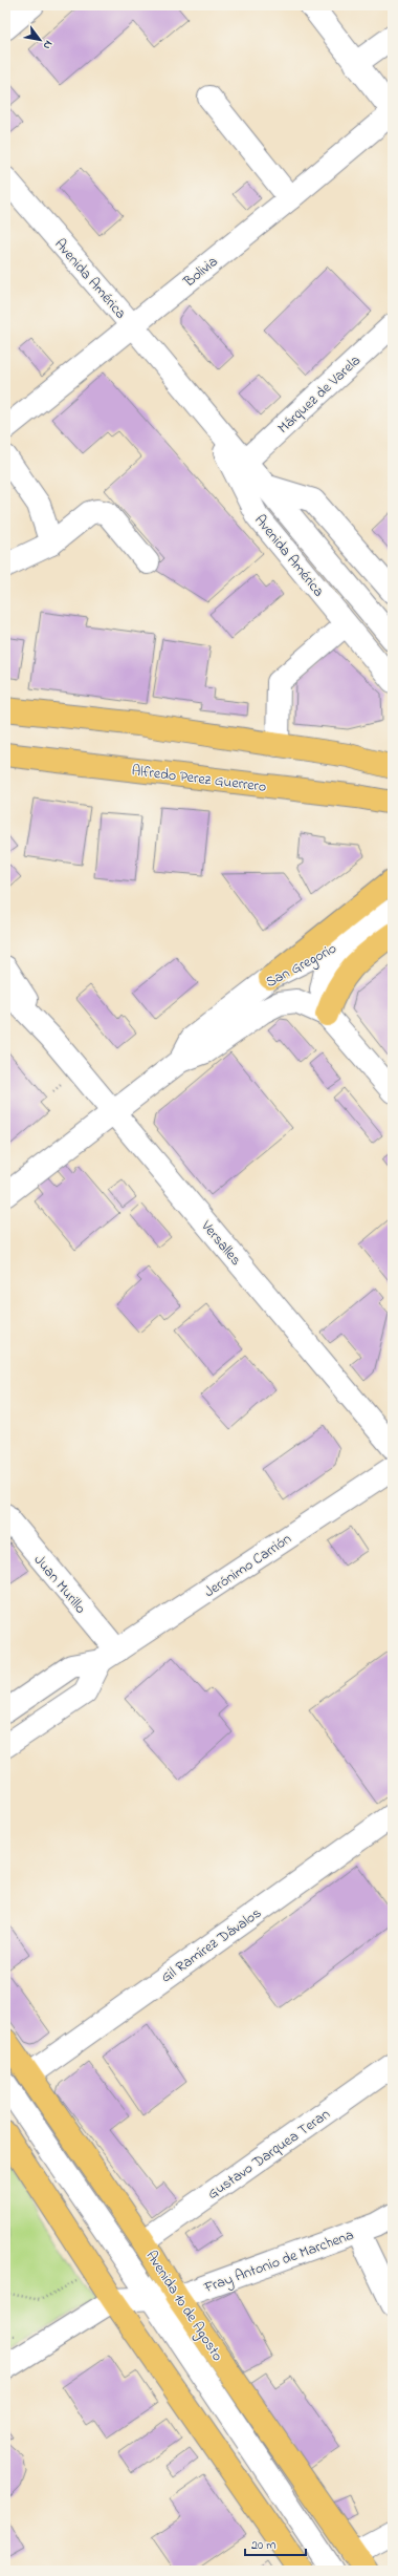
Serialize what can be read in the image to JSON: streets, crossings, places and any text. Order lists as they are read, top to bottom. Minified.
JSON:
{"streets":{"main road":["Alfredo Perez Guerrero","Avenida 10 de Agosto"],"street":["Bolivia","Avenida América","Márquez de Varela","San Gregorio","Versalles","Jerónimo Carrión","Juan Murillo","Gil Ramírez Dávalos","Gustavo Darquea Teran","Fray Antonio de Marchena"]},"crossings":[["Bolivia","Avenida América"],["Avenida América","Márquez de Varela"],["San Gregorio","Versalles"],["Jerónimo Carrión","Juan Murillo"],["Gil Ramírez Dávalos","Avenida 10 de Agosto"],["Gustavo Darquea Teran","Avenida 10 de Agosto"],["Fray Antonio de Marchena","Avenida 10 de Agosto"]],"scale_bar":"20 m","north":"bottom right"}
